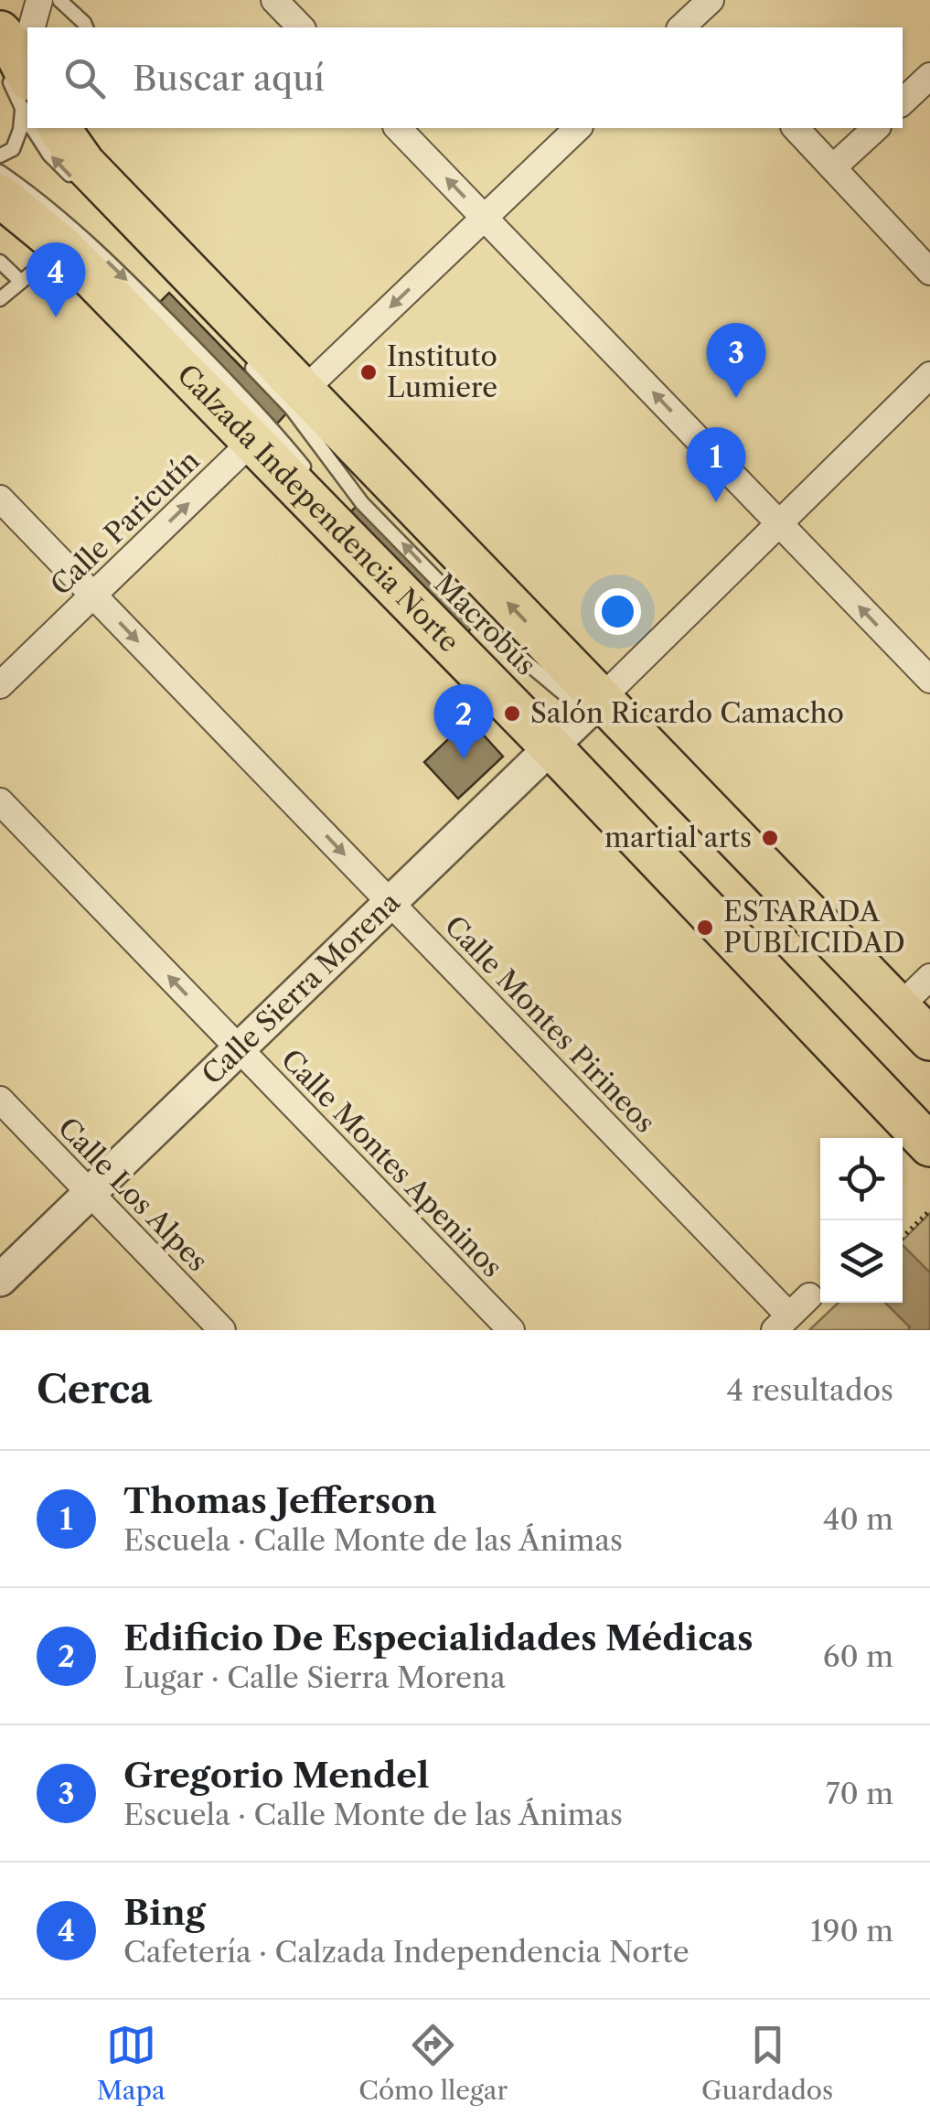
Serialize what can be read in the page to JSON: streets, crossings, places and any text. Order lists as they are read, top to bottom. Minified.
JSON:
{"streets":{"main road":["Calzada Independencia Norte"],"street":["Calle Paricutín","Calle Sierra Morena","Calle Montes Pirineos","Calle Montes Apeninos","Calle Los Alpes"],"lane":["Macrobús"]},"crossings":[["Calzada Independencia Norte","Calle Paricutín"],["Calzada Independencia Norte","Macrobús"],["Calzada Independencia Norte","Calle Sierra Morena"],["Calle Paricutín","Calle Montes Pirineos"],["Macrobús","Calle Sierra Morena"],["Calle Sierra Morena","Calle Montes Pirineos"],["Calle Sierra Morena","Calle Montes Apeninos"],["Calle Sierra Morena","Calle Los Alpes"]],"one_way":["Calle Paricutín","Calle Montes Pirineos","Calle Montes Apeninos"],"places":["Instituto Lumiere","Salón Ricardo Camacho","martial arts","ESTARADA PUBLICIDAD"],"page":{"search":"Buscar aquí","pins":["4","3","1","2"],"heading":["Cerca","4 resultados"],"list":[{"mark":"1","name":"Thomas Jefferson","note":"Escuela · Calle Monte de las Ánimas","value":"40 m"},{"mark":"2","name":"Edificio De Especialidades Médicas","note":"Lugar · Calle Sierra Morena","value":"60 m"},{"mark":"3","name":"Gregorio Mendel","note":"Escuela · Calle Monte de las Ánimas","value":"70 m"},{"mark":"4","name":"Bing","note":"Cafetería · Calzada Independencia Norte","value":"190 m"}],"nav":["Mapa","Cómo llegar","Guardados"]}}
